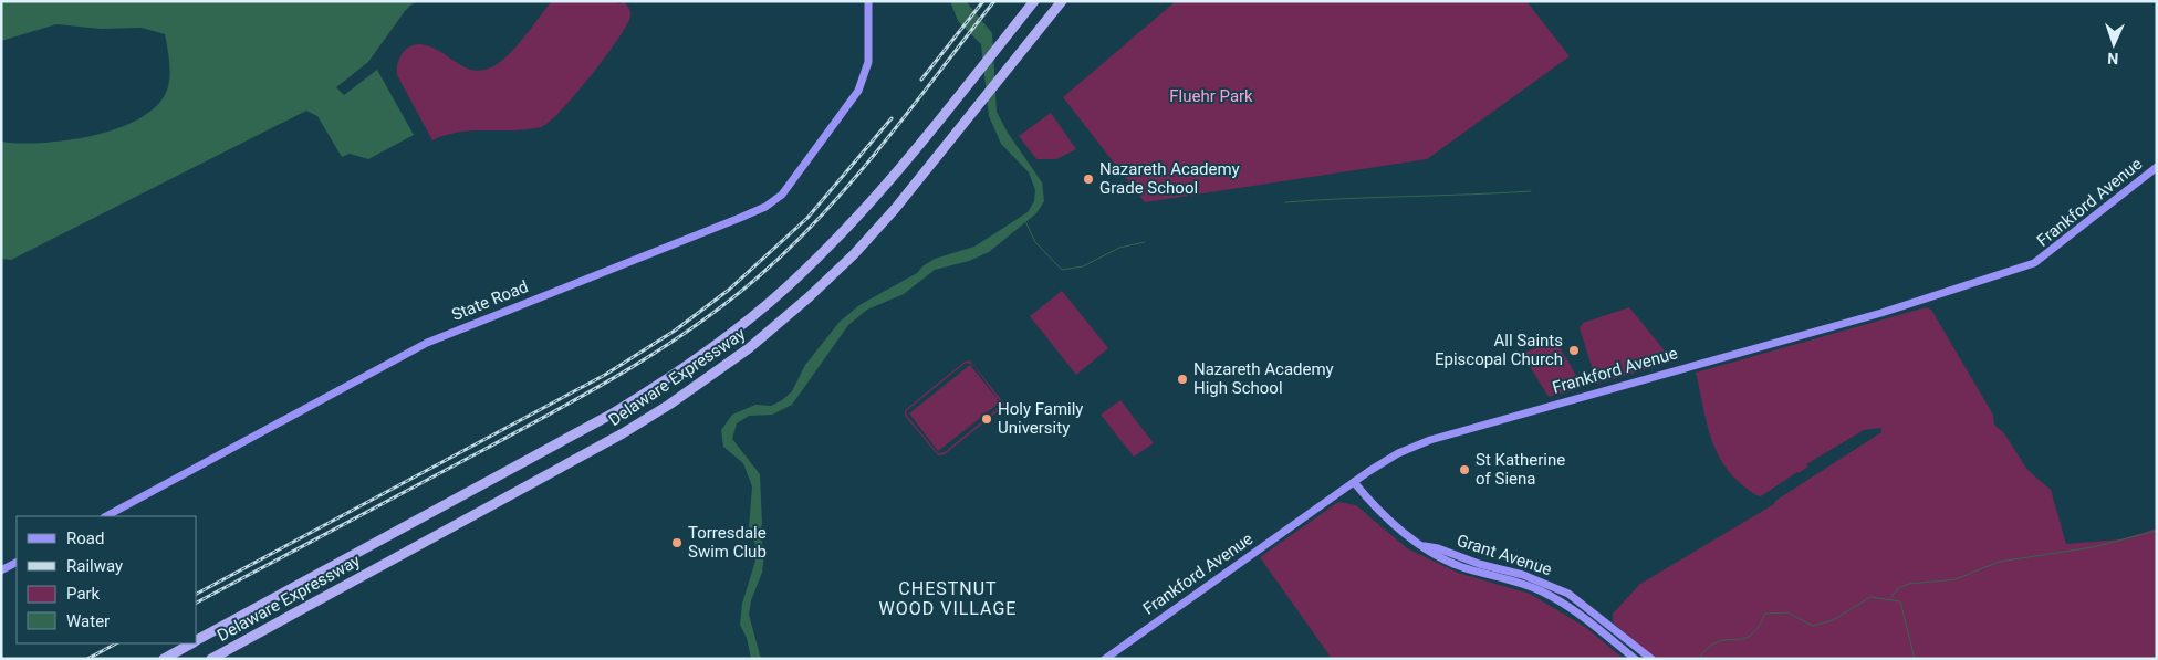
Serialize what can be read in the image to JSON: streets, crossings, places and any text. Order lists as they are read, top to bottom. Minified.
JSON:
{"streets":{"highway":["Delaware Expressway"],"main road":["Frankford Avenue","State Road","Grant Avenue"]},"crossings":[["Frankford Avenue","Grant Avenue"]],"districts":["CHESTNUT WOOD VILLAGE"],"parks":["Fluehr Park"],"places":["Nazareth Academy Grade School","All Saints Episcopal Church","Nazareth Academy High School","Holy Family University","St Katherine of Siena","Torresdale Swim Club"],"legend":["Road","Railway","Park","Water"],"north":"bottom"}
